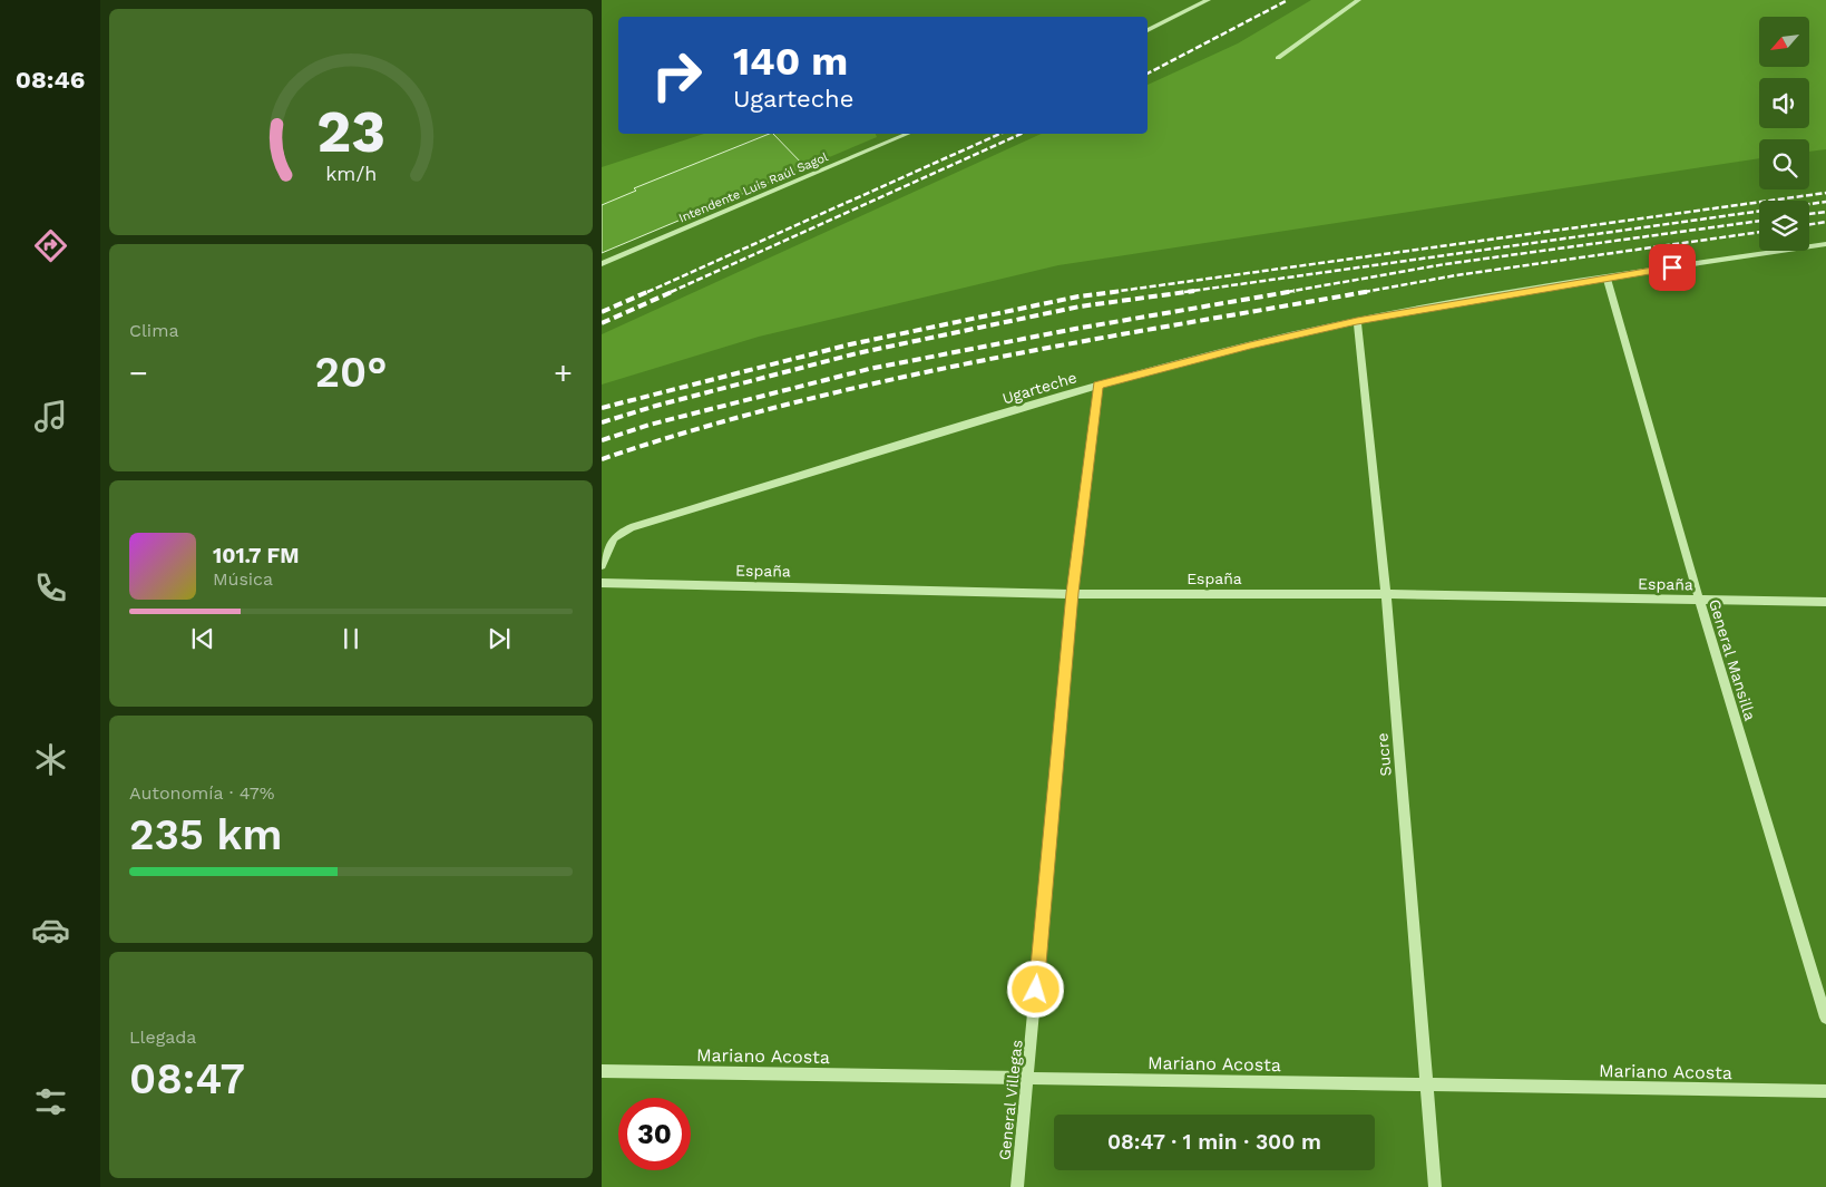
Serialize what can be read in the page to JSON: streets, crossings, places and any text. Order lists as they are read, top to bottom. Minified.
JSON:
{"streets":{"street":["Intendente Luis Raúl Sagol","Ugarteche","España","General Mansilla","Sucre","Mariano Acosta","General Villegas"]},"crossings":[["Ugarteche","General Mansilla"],["Ugarteche","Sucre"],["Ugarteche","General Villegas"],["España","General Mansilla"],["España","Sucre"],["España","General Villegas"],["Sucre","Mariano Acosta"],["Mariano Acosta","General Villegas"]],"north":"bottom left","page":{"tabs":"08:46","turn":["140 m","Ugarteche"],"tile":["Clima",["Autonomía · 47%","235 km"],["Llegada","08:47"]],"heat":["−","20°","+"],"song":["101.7 FM","Música"],"limit":"30","trip":"08:47 · 1 min · 300 m","gauge":["23","km/h"]}}
